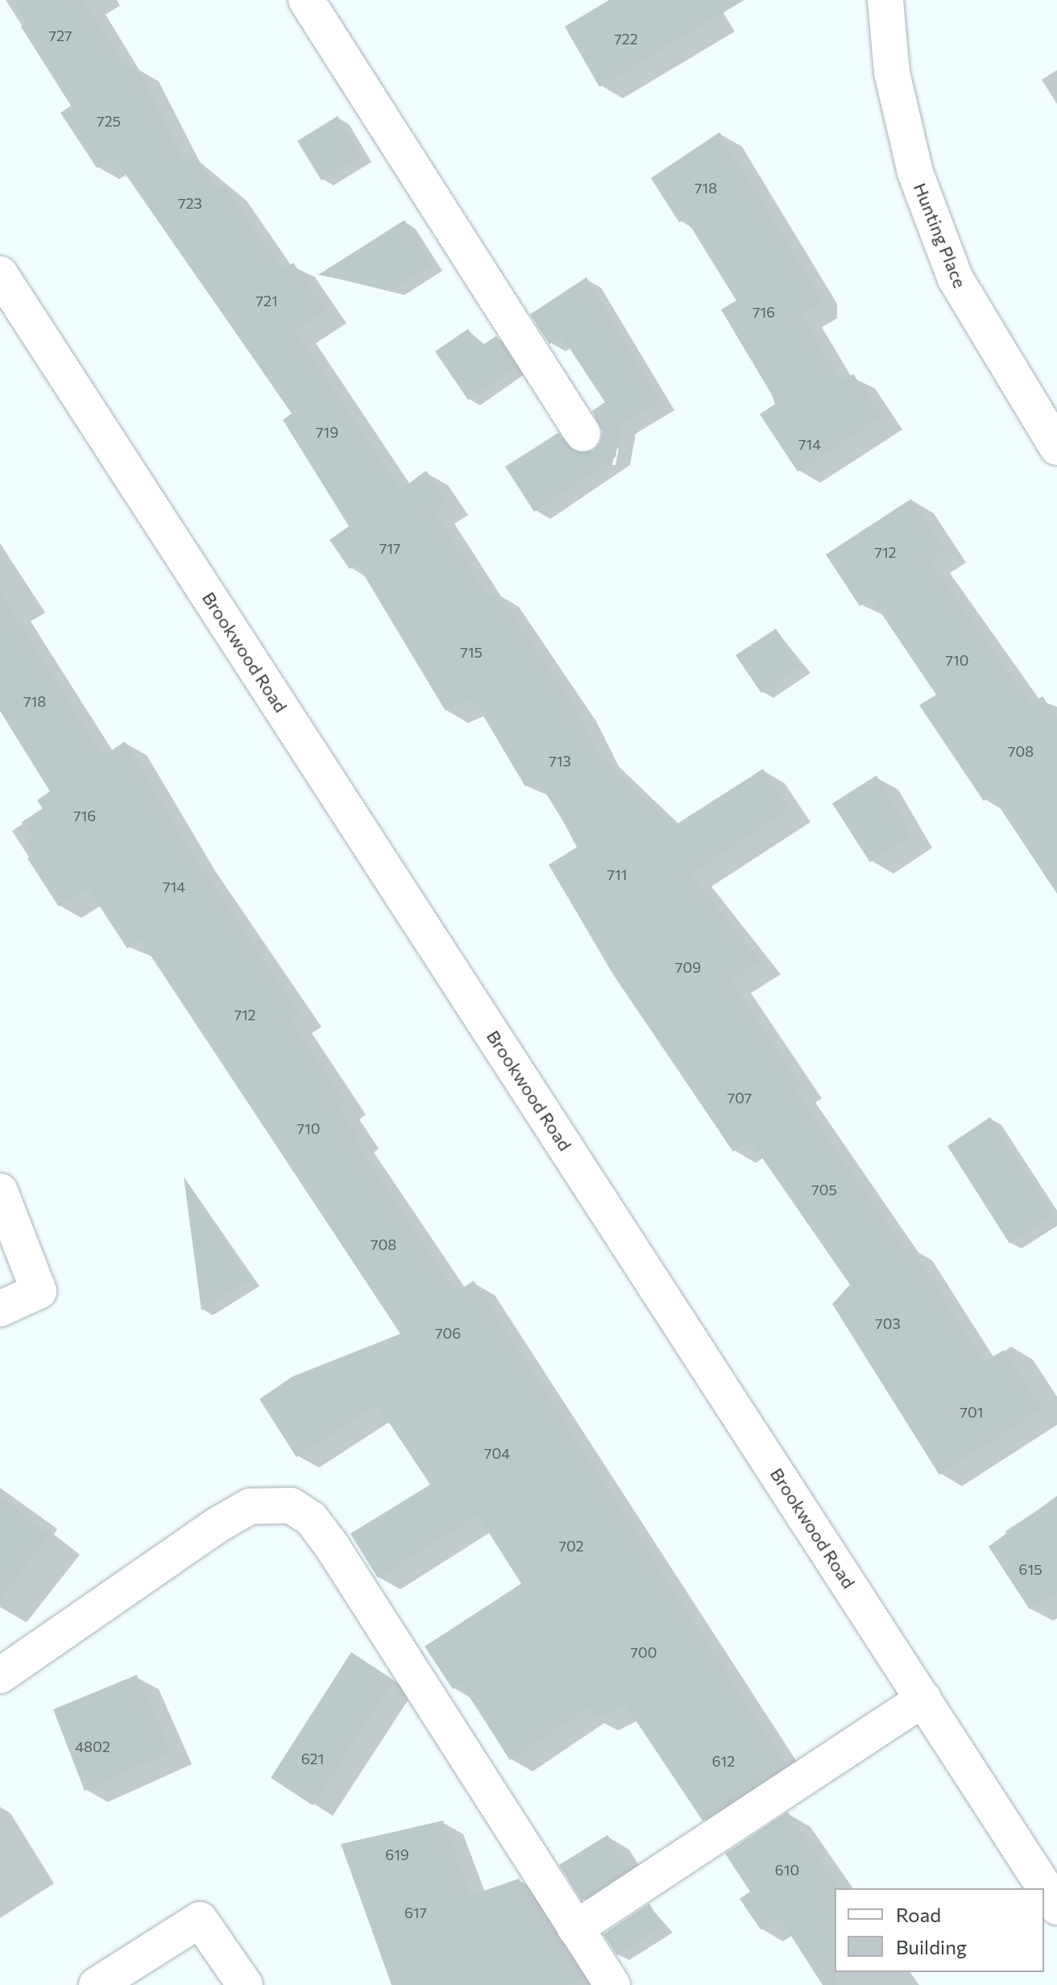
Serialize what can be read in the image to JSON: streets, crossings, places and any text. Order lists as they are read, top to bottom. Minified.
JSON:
{"streets":{"street":["Hunting Place","Brookwood Road"]},"house_numbers":["727","722","725","718","723","721","716","719","714","717","712","715","710","718","708","713","716","711","714","709","712","707","710","705","708","703","706","701","704","702","615","700","4802","621","612","619","610","617"],"legend":["Road","Building"]}
